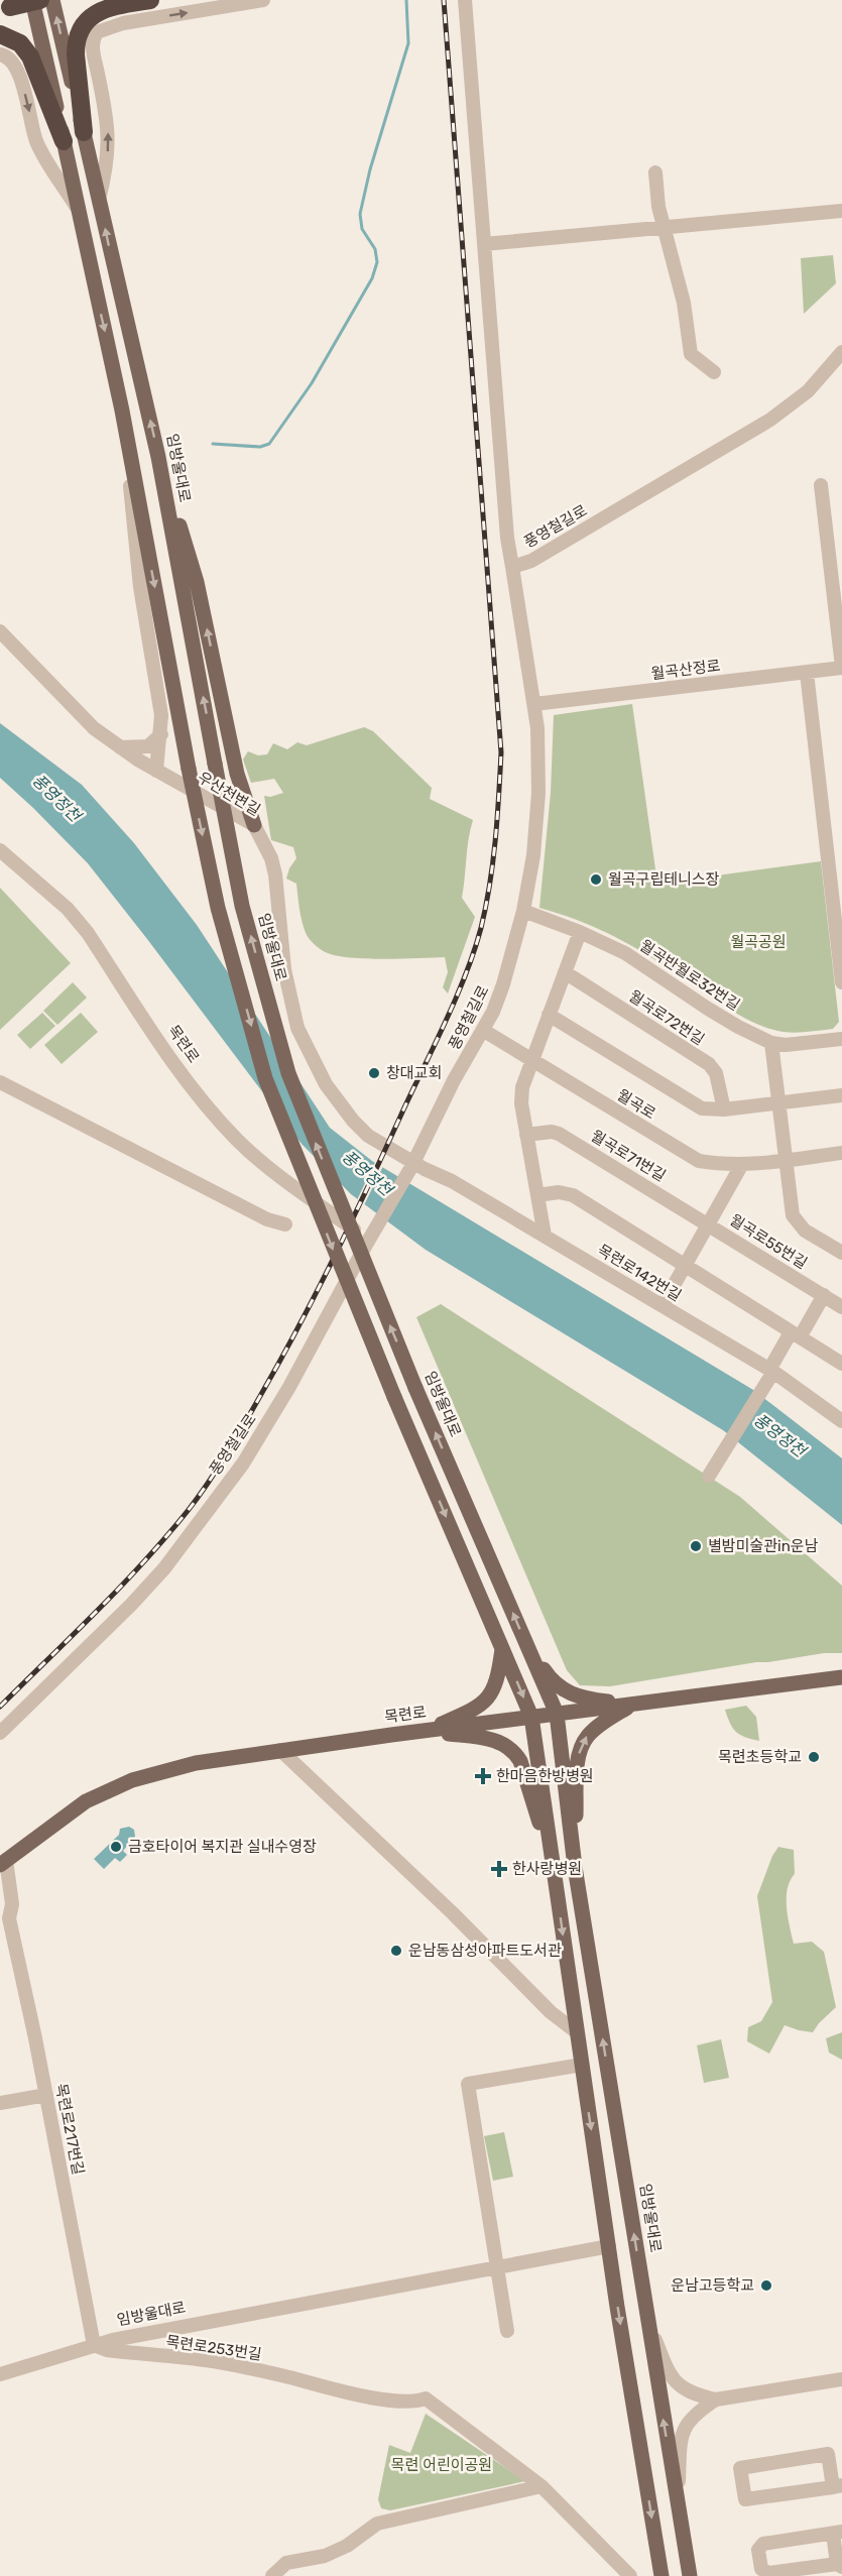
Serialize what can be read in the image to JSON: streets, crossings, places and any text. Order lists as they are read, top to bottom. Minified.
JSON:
{"streets":{"main road":["임방울대로","목련로"],"street":["풍영철길로","월곡산정로","우산천변길","월곡반월로32번길","월곡로72번길","월곡로","월곡로71번길","월곡로55번길","목련로142번길","목련로217번길","목련로253번길"]},"crossings":[["임방울대로","목련로"],["임방울대로","목련로217번길"],["임방울대로","목련로253번길"],["풍영철길로","월곡산정로"],["풍영철길로","우산천변길"],["풍영철길로","월곡반월로32번길"],["풍영철길로","목련로"],["풍영철길로","월곡로"],["풍영철길로","목련로142번길"],["우산천변길","목련로142번길"],["목련로","목련로217번길"],["월곡로","월곡로55번길"],["월곡로71번길","월곡로55번길"],["월곡로55번길","목련로142번길"],["목련로217번길","목련로253번길"]],"water":["풍영정천"],"parks":["월곡공원","목련 어린이공원"],"places":{"other":["월곡구립테니스장","창대교회","별밤미술관in운남","목련초등학교","금호타이어 복지관 실내수영장","운남동삼성아파트도서관","운남고등학교"],"health":["한마음한방병원","한사랑병원"]}}
